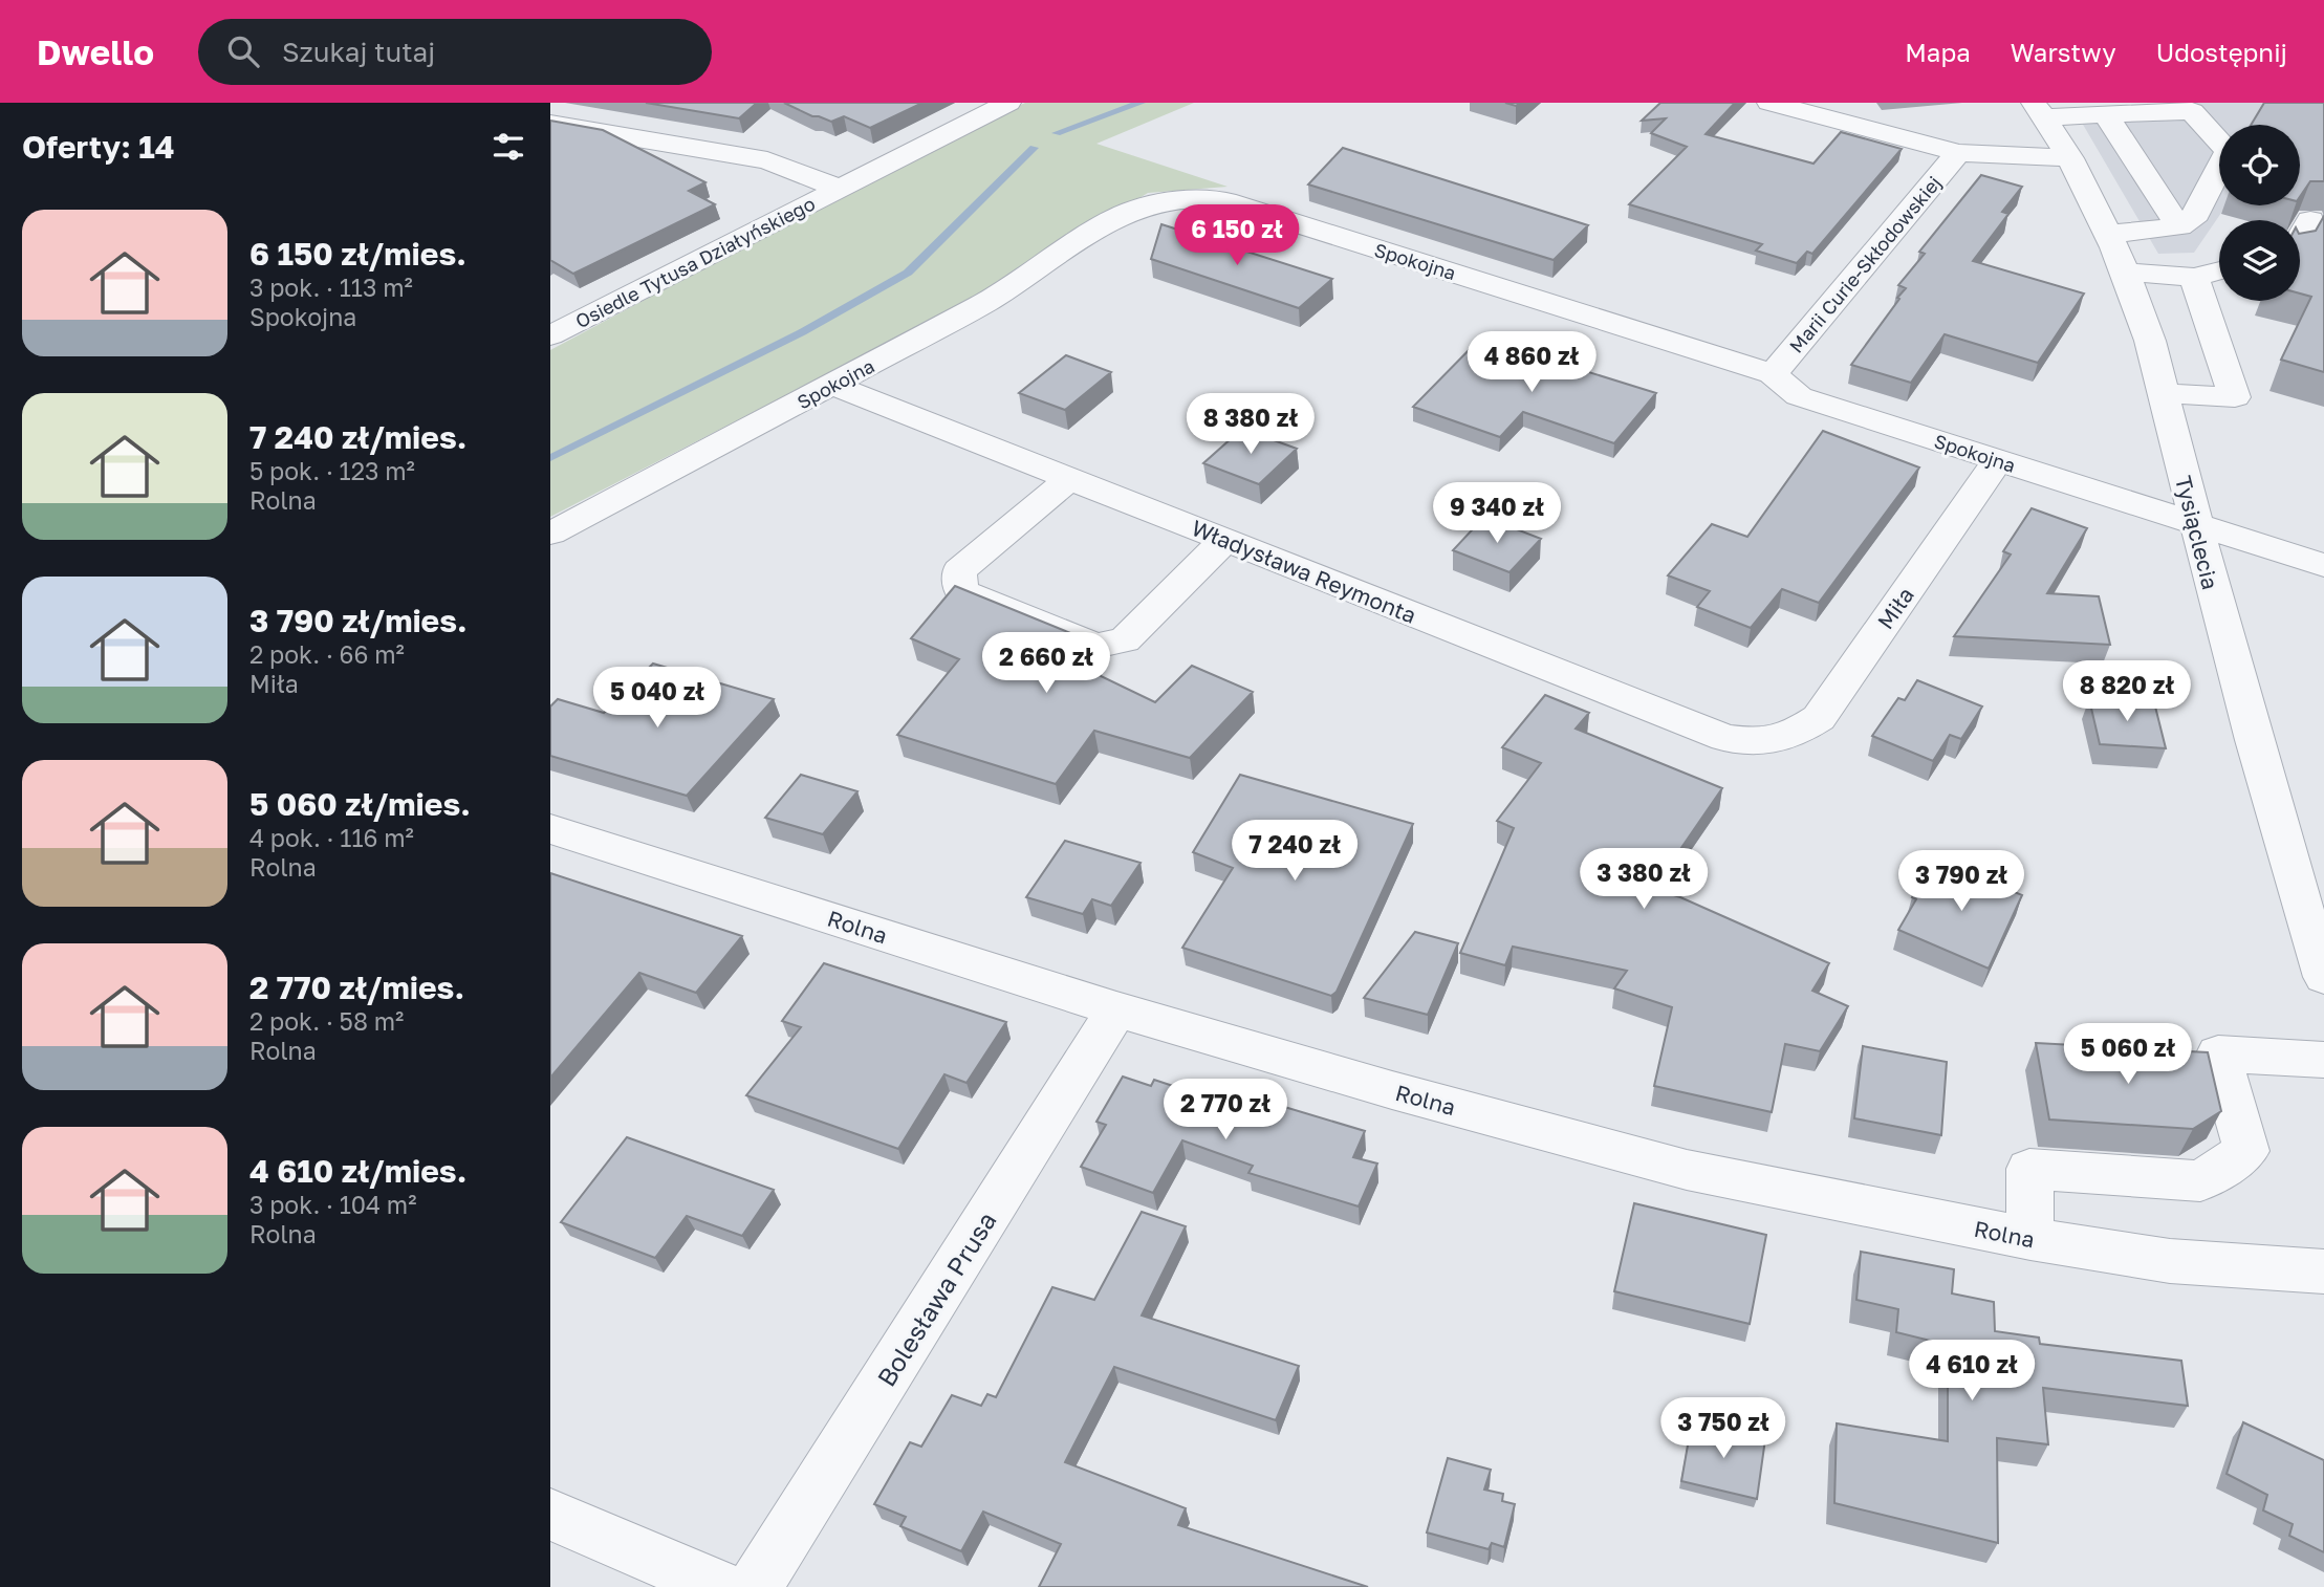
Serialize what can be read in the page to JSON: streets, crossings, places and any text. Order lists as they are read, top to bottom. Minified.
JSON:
{"streets":{"street":["Spokojna","Osiedle Tytusa Działyńskiego","Marii Curie-Skłodowskiej","Tysiąclecia","Władysława Reymonta","Miła","Rolna","Bolesława Prusa"]},"crossings":[["Spokojna","Marii Curie-Skłodowskiej"],["Spokojna","Tysiąclecia"],["Spokojna","Władysława Reymonta"],["Spokojna","Miła"],["Marii Curie-Skłodowskiej","Tysiąclecia"],["Władysława Reymonta","Miła"],["Rolna","Bolesława Prusa"]],"page":{"header":"Dwello","search":"Szukaj tutaj","nav":["Mapa","Warstwy","Udostępnij"],"heading":"Oferty: 14","list":[{"name":"6 150 zł/mies.","note":"3 pok. · 113 m² · Spokojna"},{"name":"7 240 zł/mies.","note":"5 pok. · 123 m² · Rolna"},{"name":"3 790 zł/mies.","note":"2 pok. · 66 m² · Miła"},{"name":"5 060 zł/mies.","note":"4 pok. · 116 m² · Rolna"},{"name":"2 770 zł/mies.","note":"2 pok. · 58 m² · Rolna"},{"name":"4 610 zł/mies.","note":"3 pok. · 104 m² · Rolna"}],"price":["6 150 zł","4 860 zł","8 380 zł","9 340 zł","2 660 zł","8 820 zł","5 040 zł","7 240 zł","3 380 zł","3 790 zł","5 060 zł","2 770 zł","4 610 zł","3 750 zł"]}}
